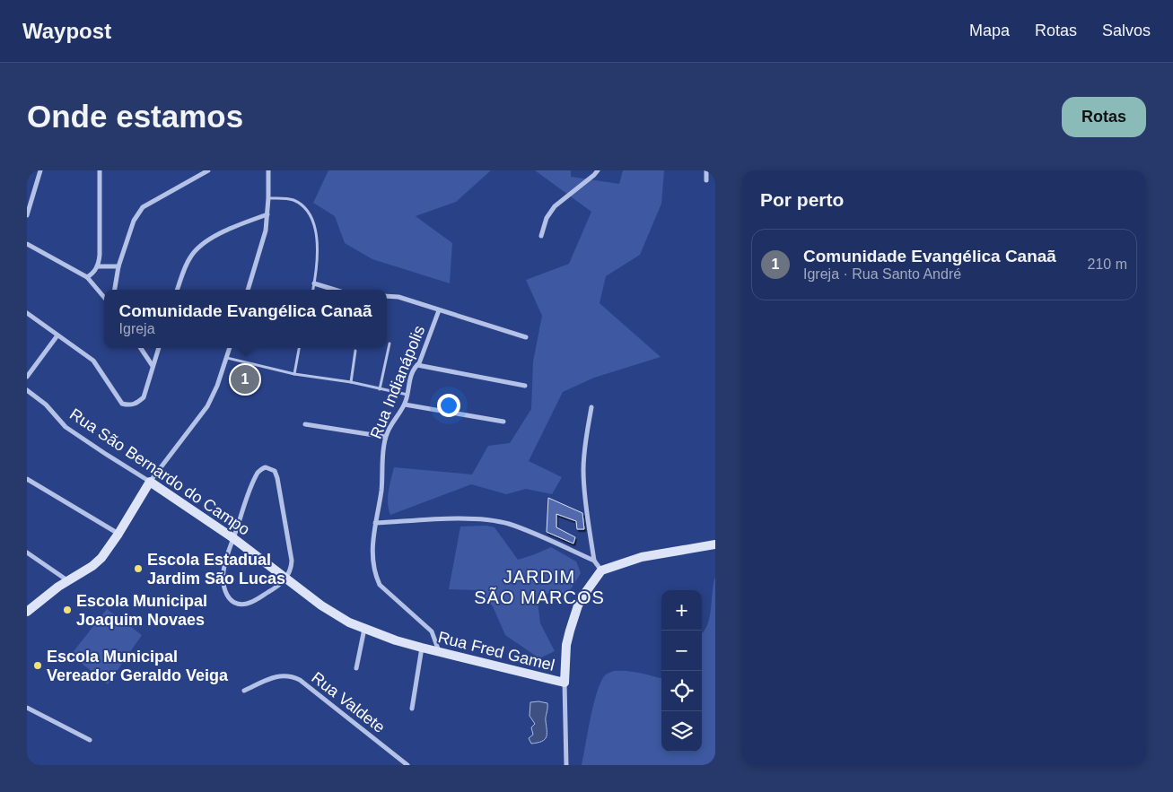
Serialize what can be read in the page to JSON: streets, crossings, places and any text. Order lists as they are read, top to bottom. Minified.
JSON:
{"streets":{"street":["Rua Indianápolis","Rua São Bernardo do Campo","Rua Fred Gamel","Rua Valdete"]},"crossings":[["Rua Indianápolis","Rua Fred Gamel"],["Rua São Bernardo do Campo","Rua Fred Gamel"]],"districts":["JARDIM SÃO MARCOS"],"places":["Escola Estadual Jardim São Lucas","Escola Municipal Joaquim Novaes","Escola Municipal Vereador Geraldo Veiga"],"page":{"header":"Waypost","nav":["Mapa","Rotas","Salvos"],"buttons":"Rotas","title":"Onde estamos","heading":"Por perto","list":[{"mark":"1","name":"Comunidade Evangélica Canaã","note":"Igreja · Rua Santo André","value":"210 m"}],"popup":["Comunidade Evangélica Canaã","Igreja"],"pins":"1","map_buttons":["+","−"]}}
